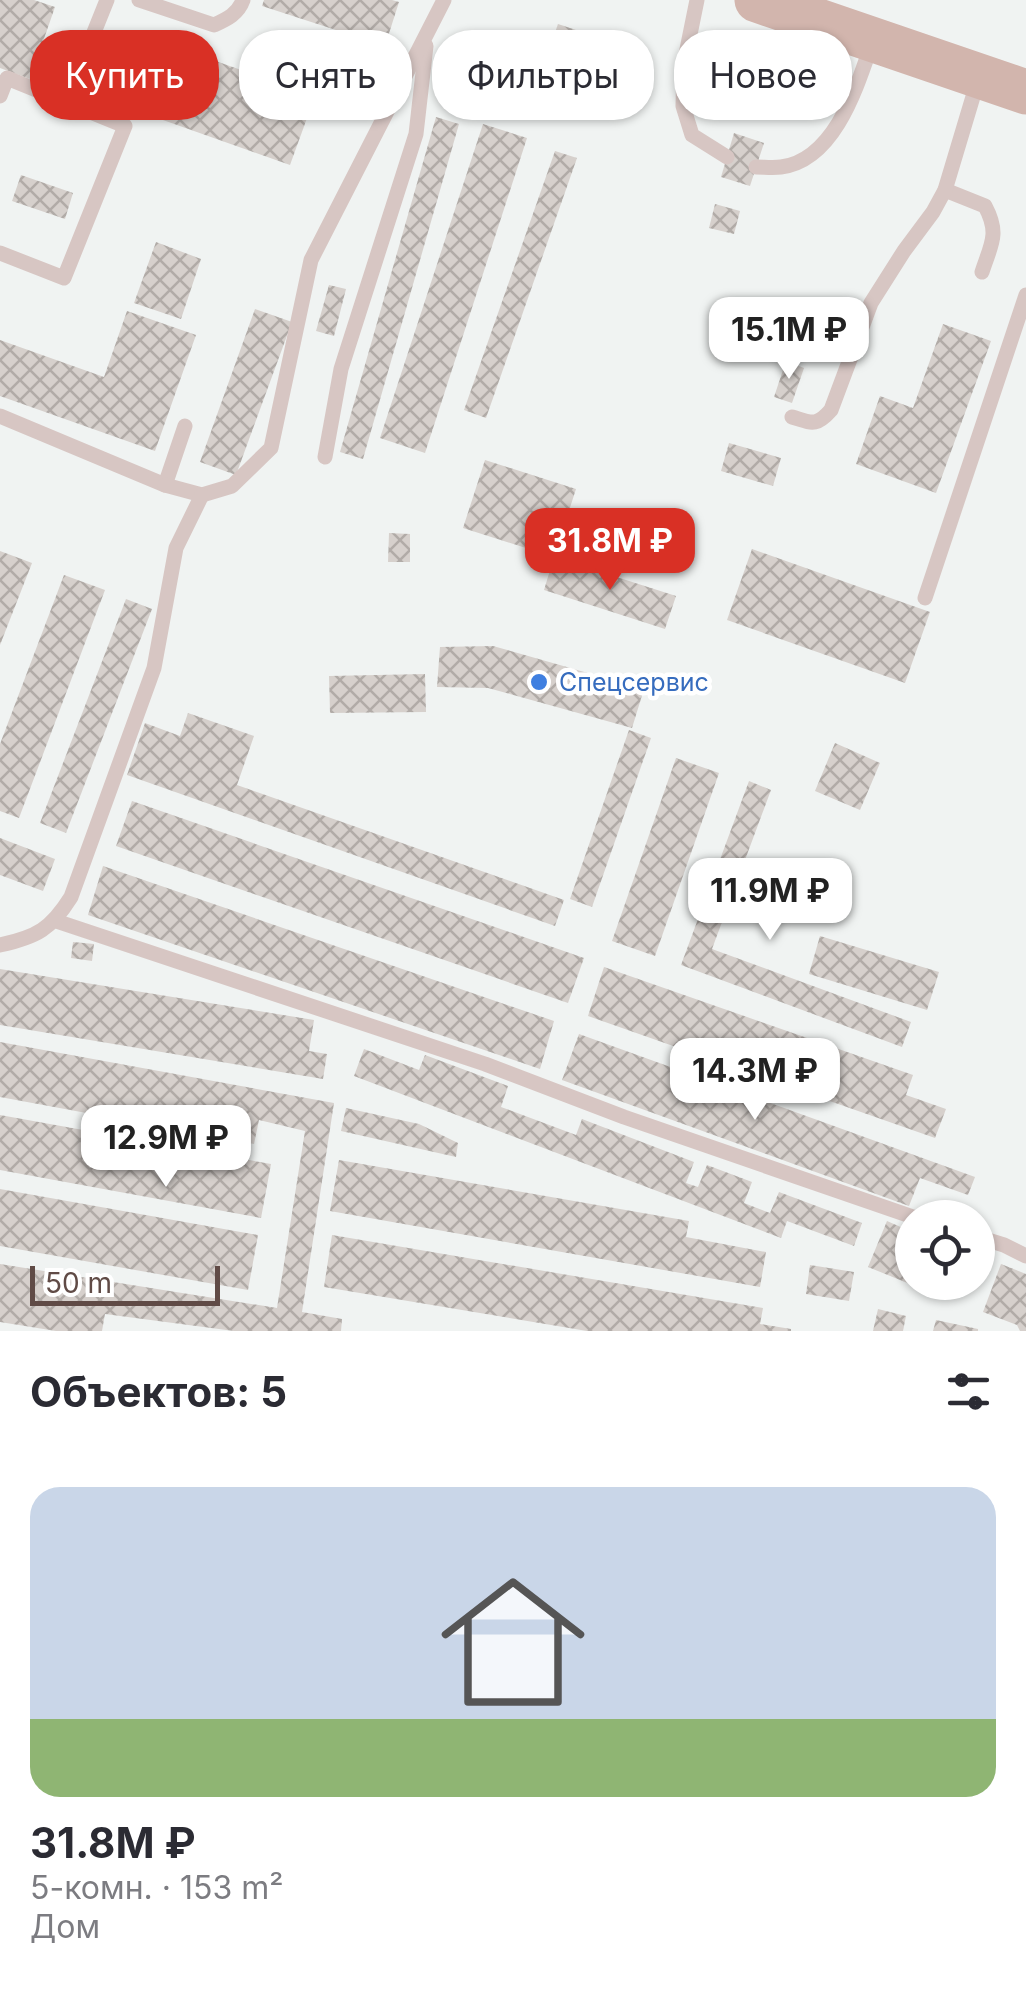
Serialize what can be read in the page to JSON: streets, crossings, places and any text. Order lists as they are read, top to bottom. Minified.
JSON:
{"places":["Спецсервис"],"scale_bar":"50 m","page":{"chip":["Купить","Снять","Фильтры","Новое"],"price":["15.1M ₽","31.8M ₽","11.9M ₽","14.3M ₽","12.9M ₽"],"scale":"50 m","heading":"Объектов: 5","list":[{"name":"31.8M ₽","note":"5-комн. · 153 m² · Дом"}]}}
